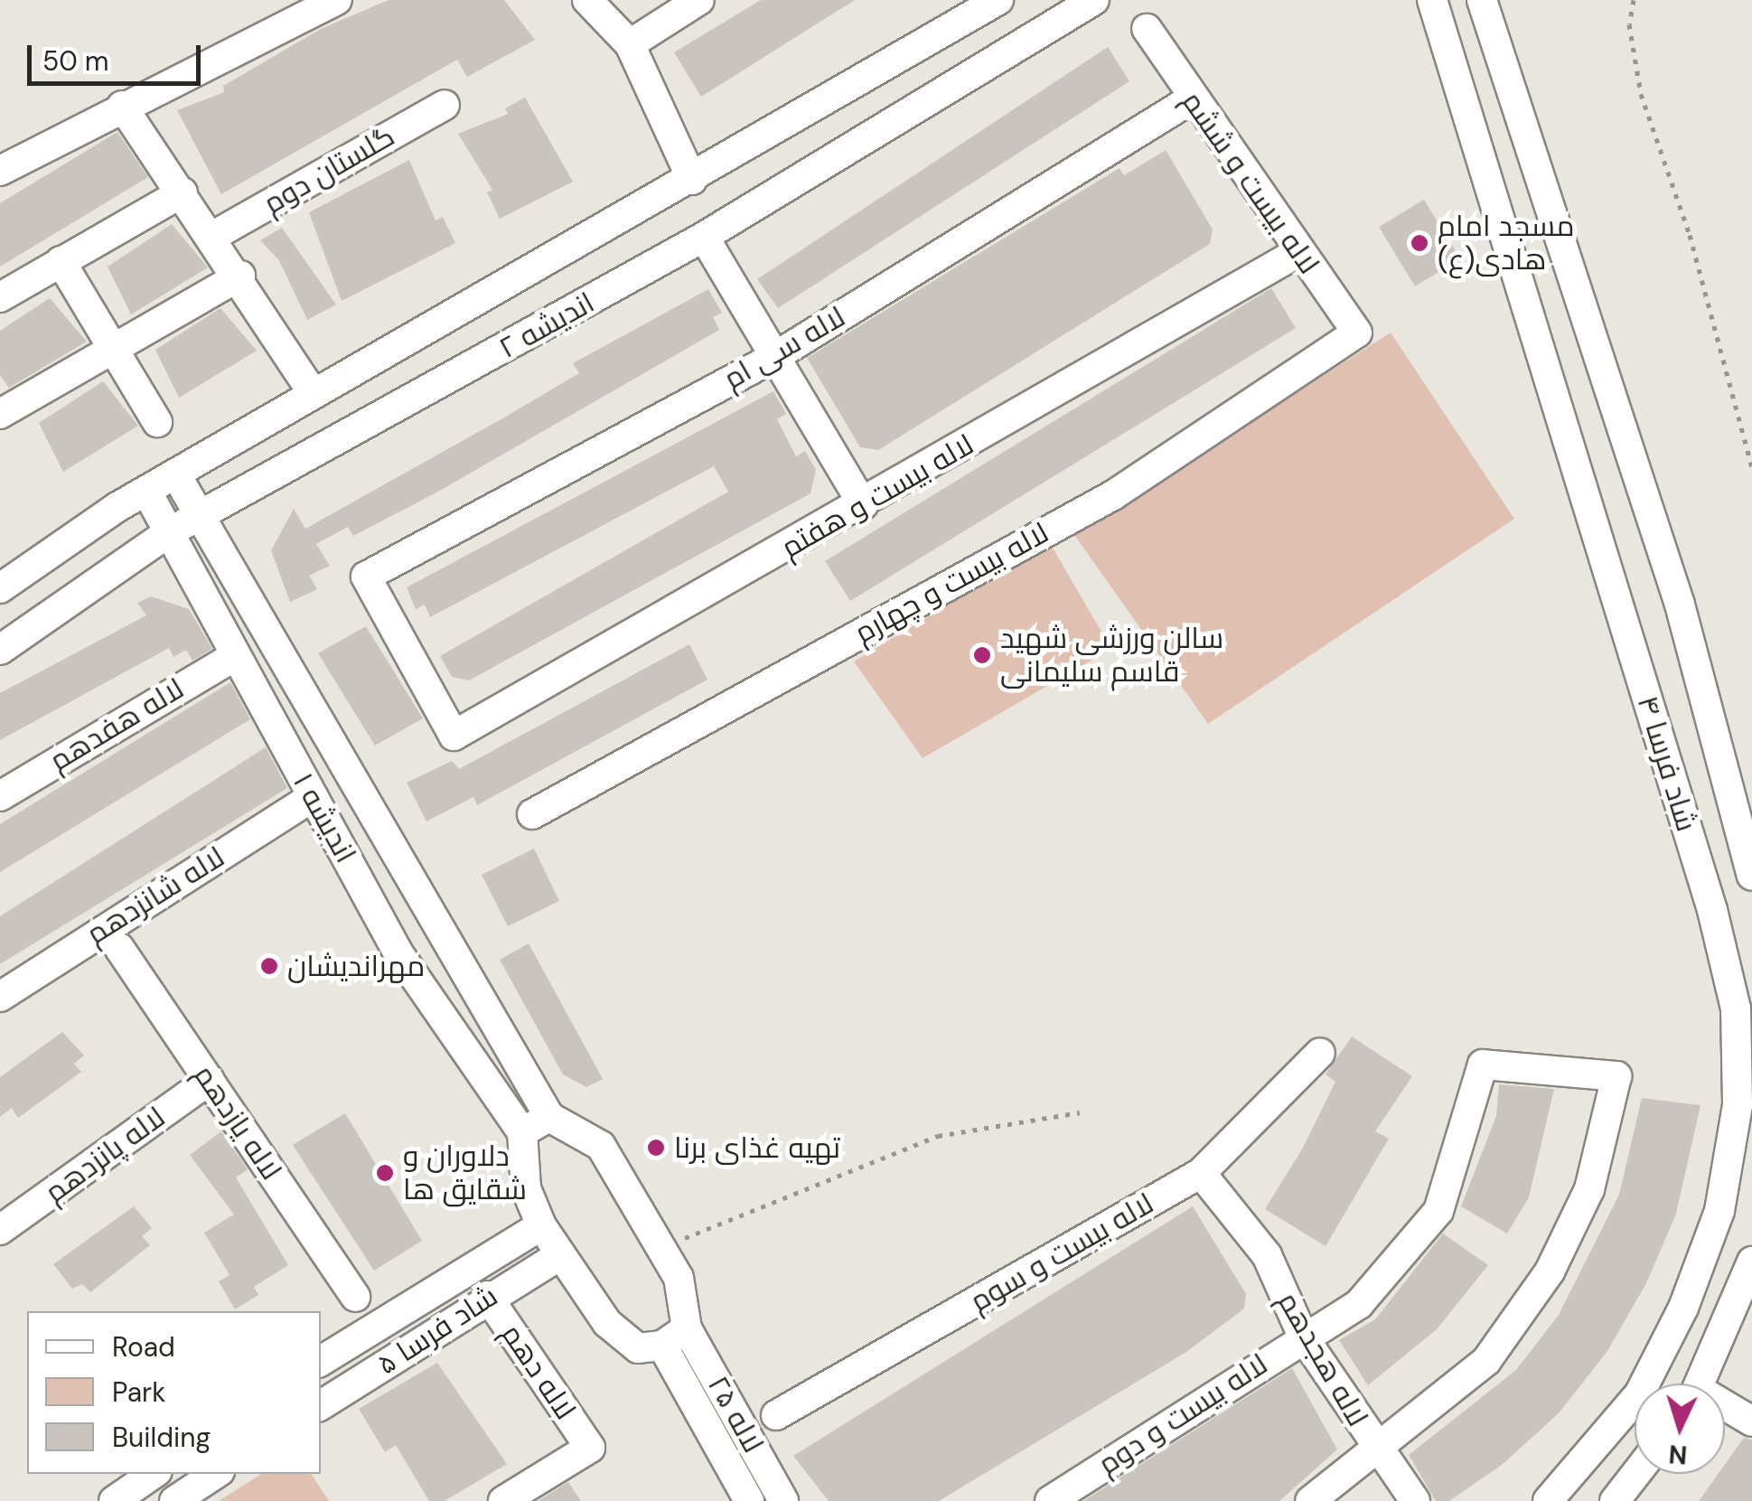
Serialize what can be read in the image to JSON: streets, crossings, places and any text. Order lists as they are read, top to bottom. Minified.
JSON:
{"streets":{"street":["گلستان دوم","لاله بیست و ششم","اندیشه ۲","لاله سی ام","لاله بیست و هفتم","لاله بیست و چهارم","لاله هفدهم","شاد فرسا ۴","اندیشه ۱","لاله شانزدهم","لاله یازدهم","لاله پانزدهم","لاله بیست و سوم","شاد فرسا ۵","لاله هجدهم","لاله دهم","لاله ۲۵","لاله بیست و دوم"]},"crossings":[["لاله بیست و ششم","لاله سی ام"],["لاله بیست و ششم","لاله بیست و هفتم"],["لاله بیست و ششم","لاله بیست و چهارم"],["اندیشه ۲","اندیشه ۱"],["لاله سی ام","لاله بیست و هفتم"],["لاله هفدهم","اندیشه ۱"],["اندیشه ۱","لاله شانزدهم"],["لاله یازدهم","لاله پانزدهم"],["لاله بیست و سوم","لاله هجدهم"],["شاد فرسا ۵","لاله دهم"],["لاله هجدهم","لاله بیست و دوم"]],"places":["مسجد امام هادی(ع)","سالن ورزشی شهید قاسم سلیمانی","مهراندیشان","تهیه غذای برنا","دلاوران و شقایق ها"],"legend":["Road","Park","Building"],"scale_bar":"50 m","north":"bottom"}
